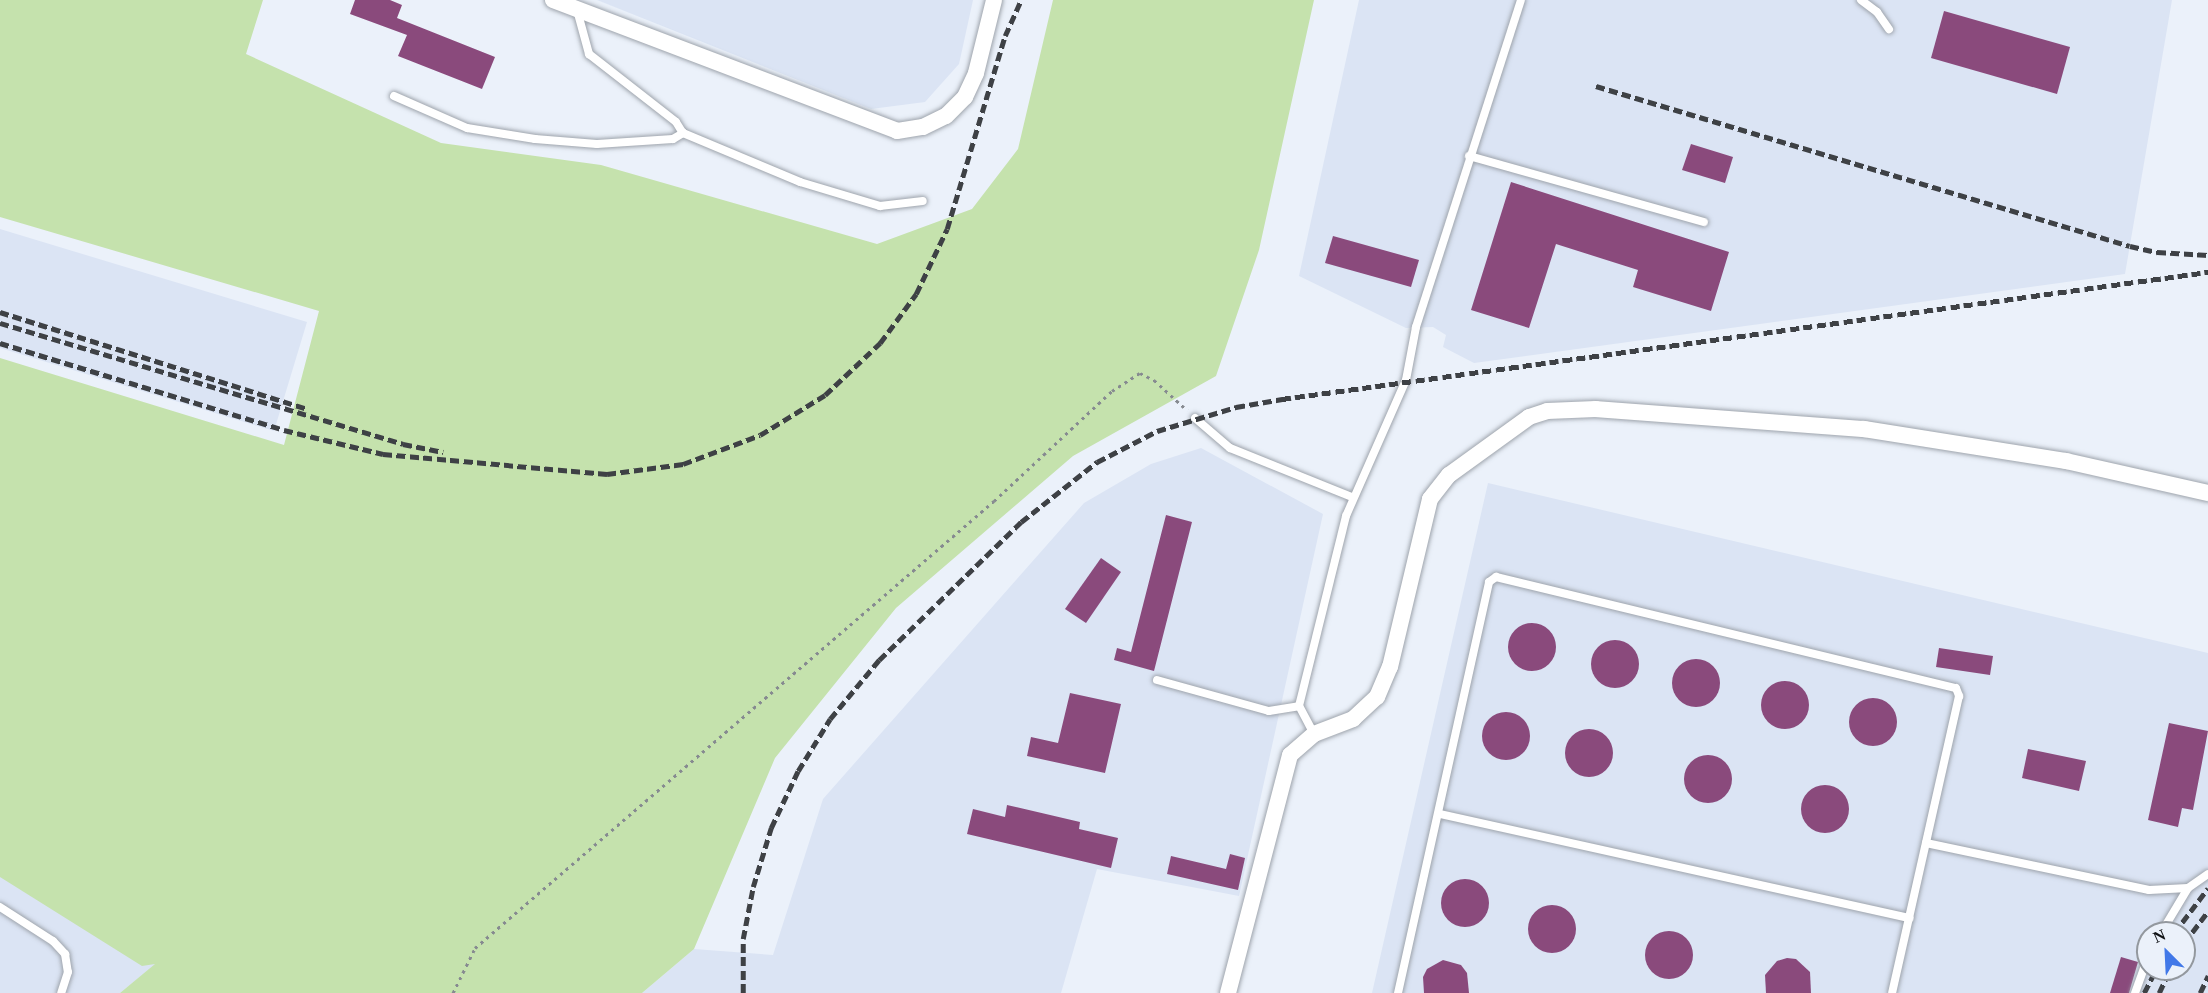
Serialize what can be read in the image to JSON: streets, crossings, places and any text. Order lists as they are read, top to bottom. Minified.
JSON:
{"north":"top left"}
